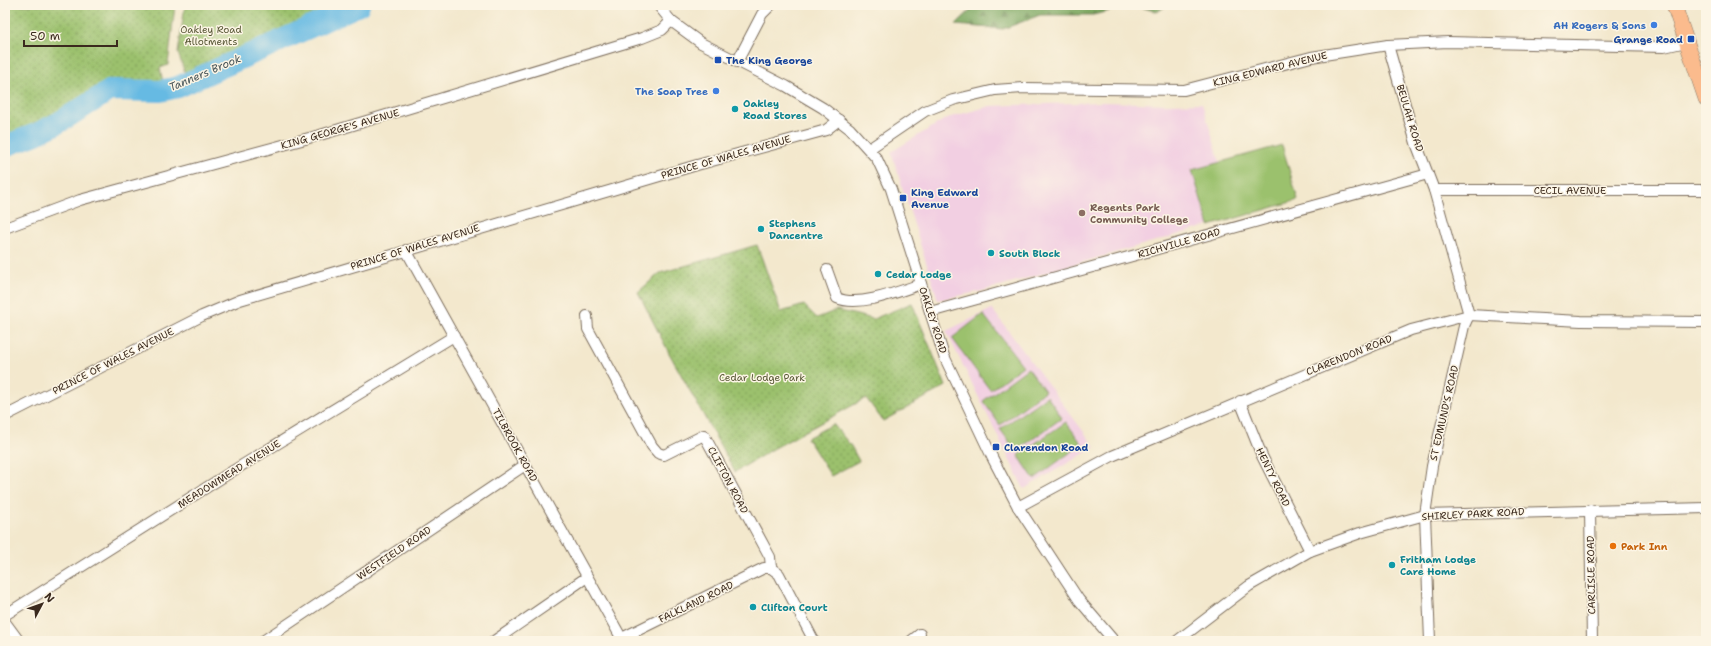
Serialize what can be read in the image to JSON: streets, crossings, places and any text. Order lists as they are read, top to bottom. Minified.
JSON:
{"streets":{"street":["KING EDWARD AVENUE","BEULAH ROAD","KING GEORGE'S AVENUE","PRINCE OF WALES AVENUE","CECIL AVENUE","RICHVILLE ROAD","OAKLEY ROAD","CLARENDON ROAD","ST EDMUND'S ROAD","TILBROOK ROAD","MEADOWMEAD AVENUE","HENTY ROAD","CLIFTON ROAD","SHIRLEY PARK ROAD","WESTFIELD ROAD","CARLISLE ROAD","FALKLAND ROAD"]},"crossings":[["KING EDWARD AVENUE","BEULAH ROAD"],["KING EDWARD AVENUE","OAKLEY ROAD"],["BEULAH ROAD","CECIL AVENUE"],["BEULAH ROAD","RICHVILLE ROAD"],["KING GEORGE'S AVENUE","OAKLEY ROAD"],["PRINCE OF WALES AVENUE","OAKLEY ROAD"],["PRINCE OF WALES AVENUE","TILBROOK ROAD"],["RICHVILLE ROAD","OAKLEY ROAD"],["OAKLEY ROAD","CLARENDON ROAD"],["CLARENDON ROAD","ST EDMUND'S ROAD"],["CLARENDON ROAD","HENTY ROAD"],["ST EDMUND'S ROAD","SHIRLEY PARK ROAD"],["TILBROOK ROAD","MEADOWMEAD AVENUE"],["TILBROOK ROAD","WESTFIELD ROAD"],["TILBROOK ROAD","FALKLAND ROAD"],["HENTY ROAD","SHIRLEY PARK ROAD"],["CLIFTON ROAD","FALKLAND ROAD"],["SHIRLEY PARK ROAD","CARLISLE ROAD"]],"water":["Tanners Brook"],"parks":["Oakley Road Allotments","Cedar Lodge Park"],"places":{"other":["AH Rogers & Sons","The Soap Tree","Oakley Road Stores","Regents Park Community College","Stephens Dancentre","South Block","Cedar Lodge","Park Inn","Fritham Lodge Care Home","Clifton Court"],"transit":["Grange Road","The King George","King Edward Avenue","Clarendon Road"]},"scale_bar":"50 m","north":"top right"}
